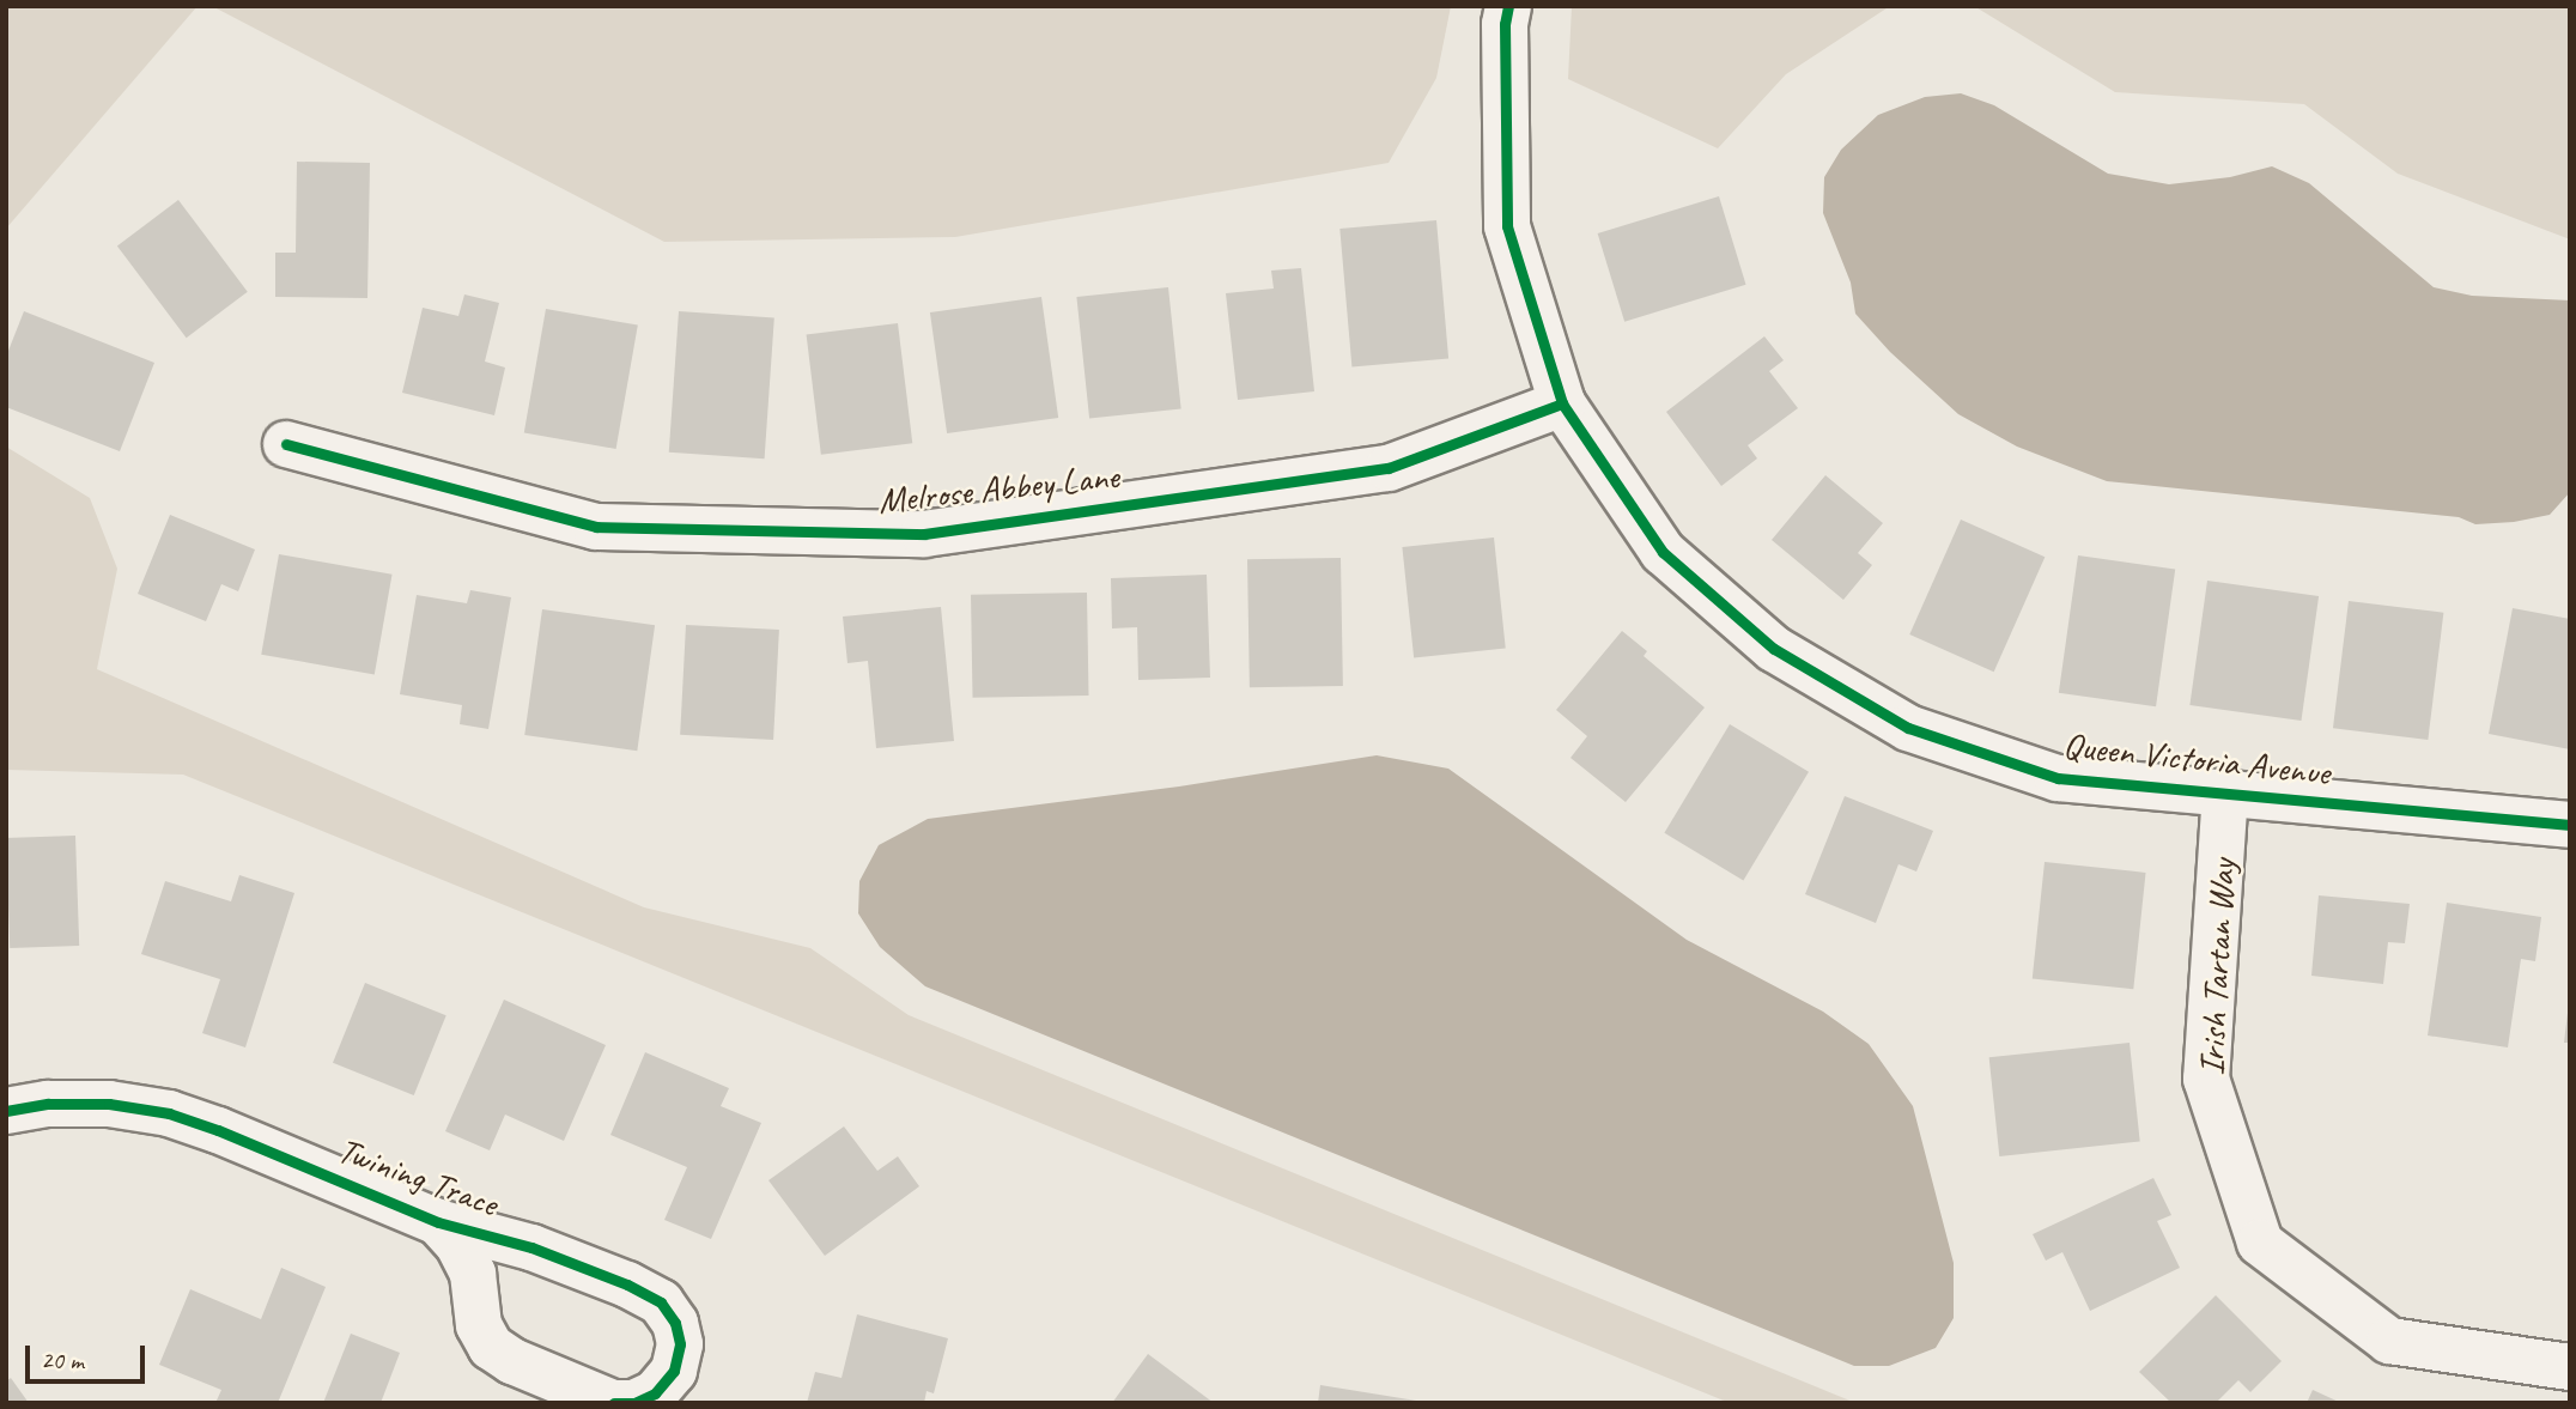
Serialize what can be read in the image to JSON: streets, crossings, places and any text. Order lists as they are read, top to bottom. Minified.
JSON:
{"streets":{"street":["Melrose Abbey Lane","Queen Victoria Avenue","Irish Tartan Way","Twining Trace"]},"crossings":[["Melrose Abbey Lane","Queen Victoria Avenue"],["Queen Victoria Avenue","Irish Tartan Way"]],"scale_bar":"20 m"}
